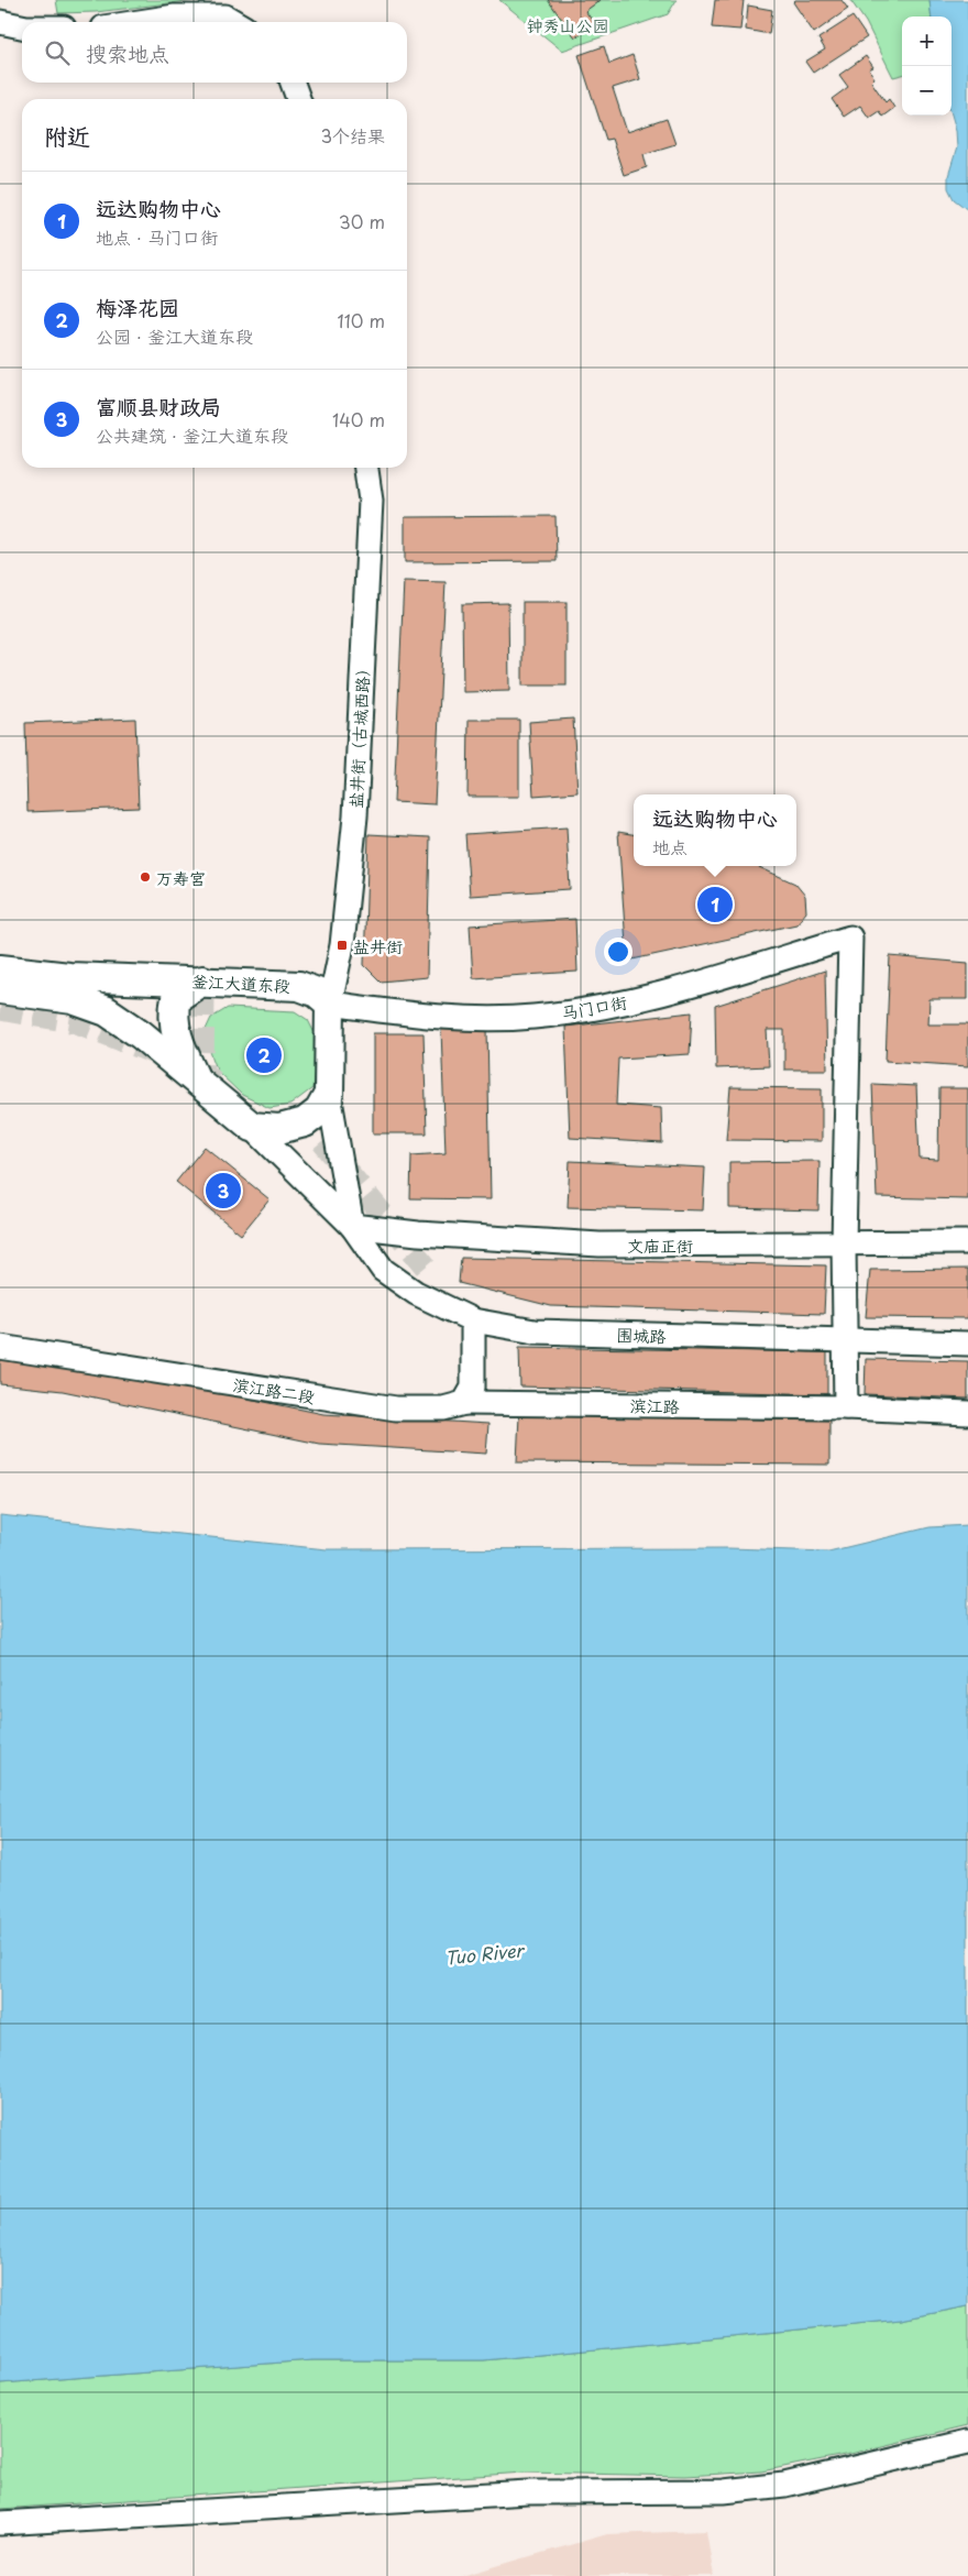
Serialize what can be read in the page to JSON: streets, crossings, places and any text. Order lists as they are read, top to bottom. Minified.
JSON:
{"streets":{"main road":["釜江大道东段"],"street":["盐井街（古城西路）","马门口街","文庙正街","围城路","滨江路二段","滨江路"]},"crossings":[["盐井街（古城西路）","釜江大道东段"],["盐井街（古城西路）","马门口街"],["釜江大道东段","马门口街"],["马门口街","文庙正街"],["文庙正街","围城路"],["滨江路二段","滨江路"]],"water":["Tuo River"],"parks":["钟秀山公园"],"places":{"other":["万寿宫"],"transit":["盐井街"]},"page":{"map_buttons":["+","−"],"search":"搜索地点","heading":["附近","3个结果"],"list":[{"mark":"1","name":"远达购物中心","note":"地点 · 马门口街","value":"30 m"},{"mark":"2","name":"梅泽花园","note":"公园 · 釜江大道东段","value":"110 m"},{"mark":"3","name":"富顺县财政局","note":"公共建筑 · 釜江大道东段","value":"140 m"}],"popup":["远达购物中心","地点"],"pins":["1","2","3"]}}
